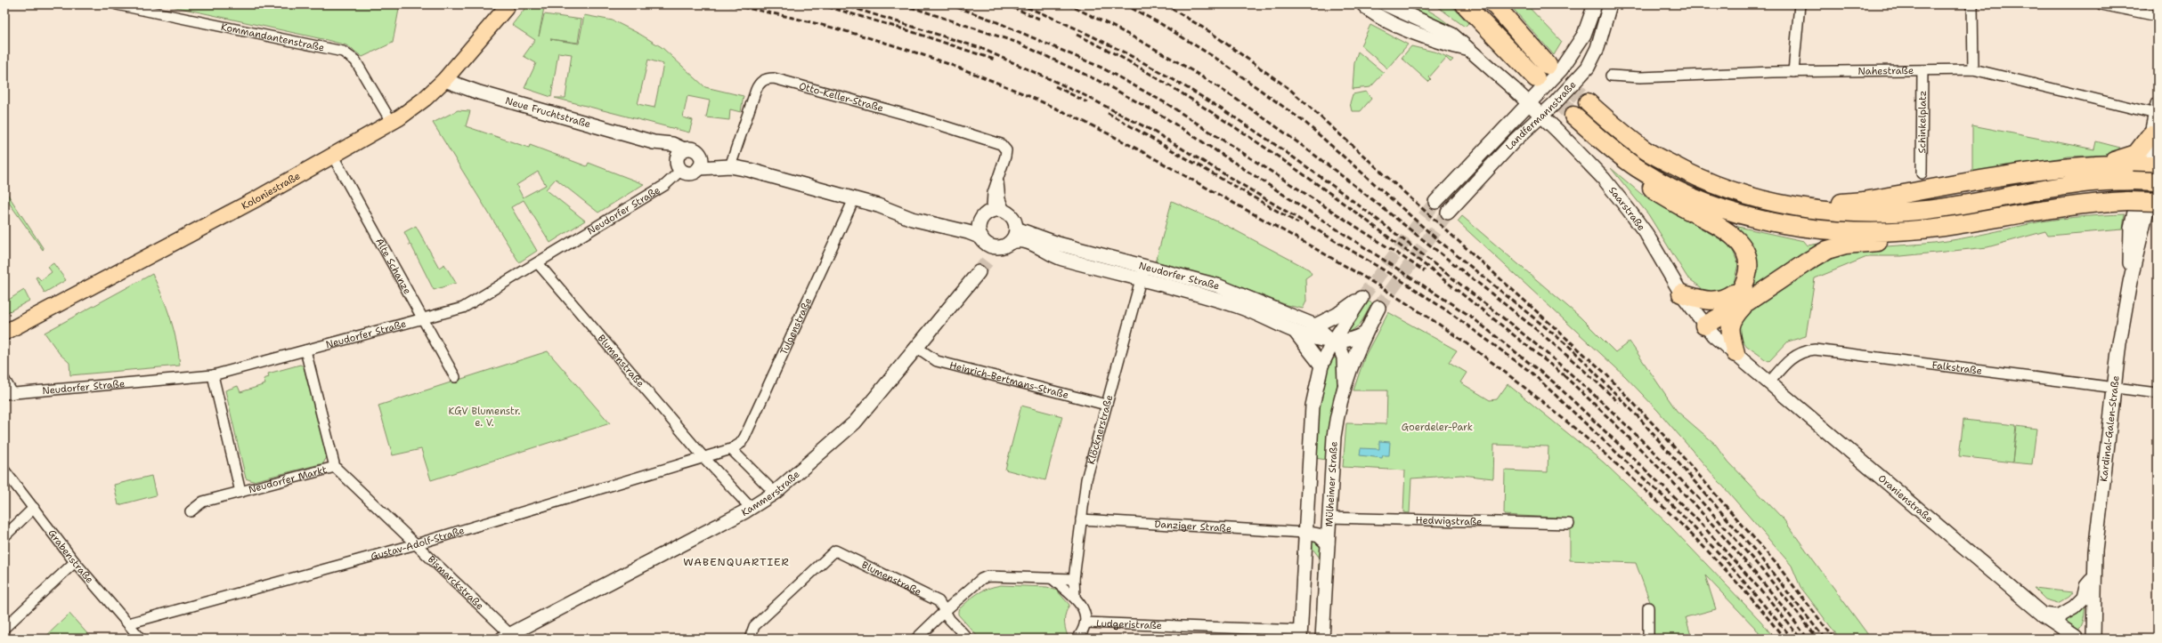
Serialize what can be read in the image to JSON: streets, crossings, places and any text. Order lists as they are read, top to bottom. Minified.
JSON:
{"streets":{"main road":["Neue Fruchtstraße","Landfermannstraße","Koloniestraße","Saarstraße","Neudorfer Straße","Kardinal-Galen-Straße","Mülheimer Straße","Kammerstraße","Oranienstraße"],"street":["Kommandantenstraße","Nahestraße","Otto-Keller-Straße","Schinkelplatz","Alte Schanze","Tulpenstraße","Blumenstraße","Falkstraße","Heinrich-Bertmans-Straße","Klöcknerstraße","Neudorfer Markt","Hedwigstraße","Danziger Straße","Gustav-Adolf-Straße","Grabenstraße","Bismarckstraße","Ludgeristraße"]},"crossings":[["Kommandantenstraße","Koloniestraße"],["Nahestraße","Schinkelplatz"],["Nahestraße","Kardinal-Galen-Straße"],["Neue Fruchtstraße","Koloniestraße"],["Neue Fruchtstraße","Neudorfer Straße"],["Landfermannstraße","Saarstraße"],["Koloniestraße","Alte Schanze"],["Saarstraße","Falkstraße"],["Saarstraße","Oranienstraße"],["Neudorfer Straße","Alte Schanze"],["Neudorfer Straße","Blumenstraße"],["Neudorfer Straße","Klöcknerstraße"],["Neudorfer Straße","Neudorfer Markt"],["Neudorfer Straße","Mülheimer Straße"],["Blumenstraße","Kammerstraße"],["Blumenstraße","Gustav-Adolf-Straße"],["Falkstraße","Kardinal-Galen-Straße"],["Falkstraße","Oranienstraße"],["Heinrich-Bertmans-Straße","Klöcknerstraße"],["Heinrich-Bertmans-Straße","Kammerstraße"],["Kardinal-Galen-Straße","Oranienstraße"],["Klöcknerstraße","Danziger Straße"],["Neudorfer Markt","Bismarckstraße"],["Mülheimer Straße","Hedwigstraße"],["Kammerstraße","Bismarckstraße"],["Gustav-Adolf-Straße","Grabenstraße"],["Gustav-Adolf-Straße","Bismarckstraße"]],"districts":["WABENQUARTIER"],"parks":["KGV Blumenstr. e. V.","Goerdeler-Park"]}
